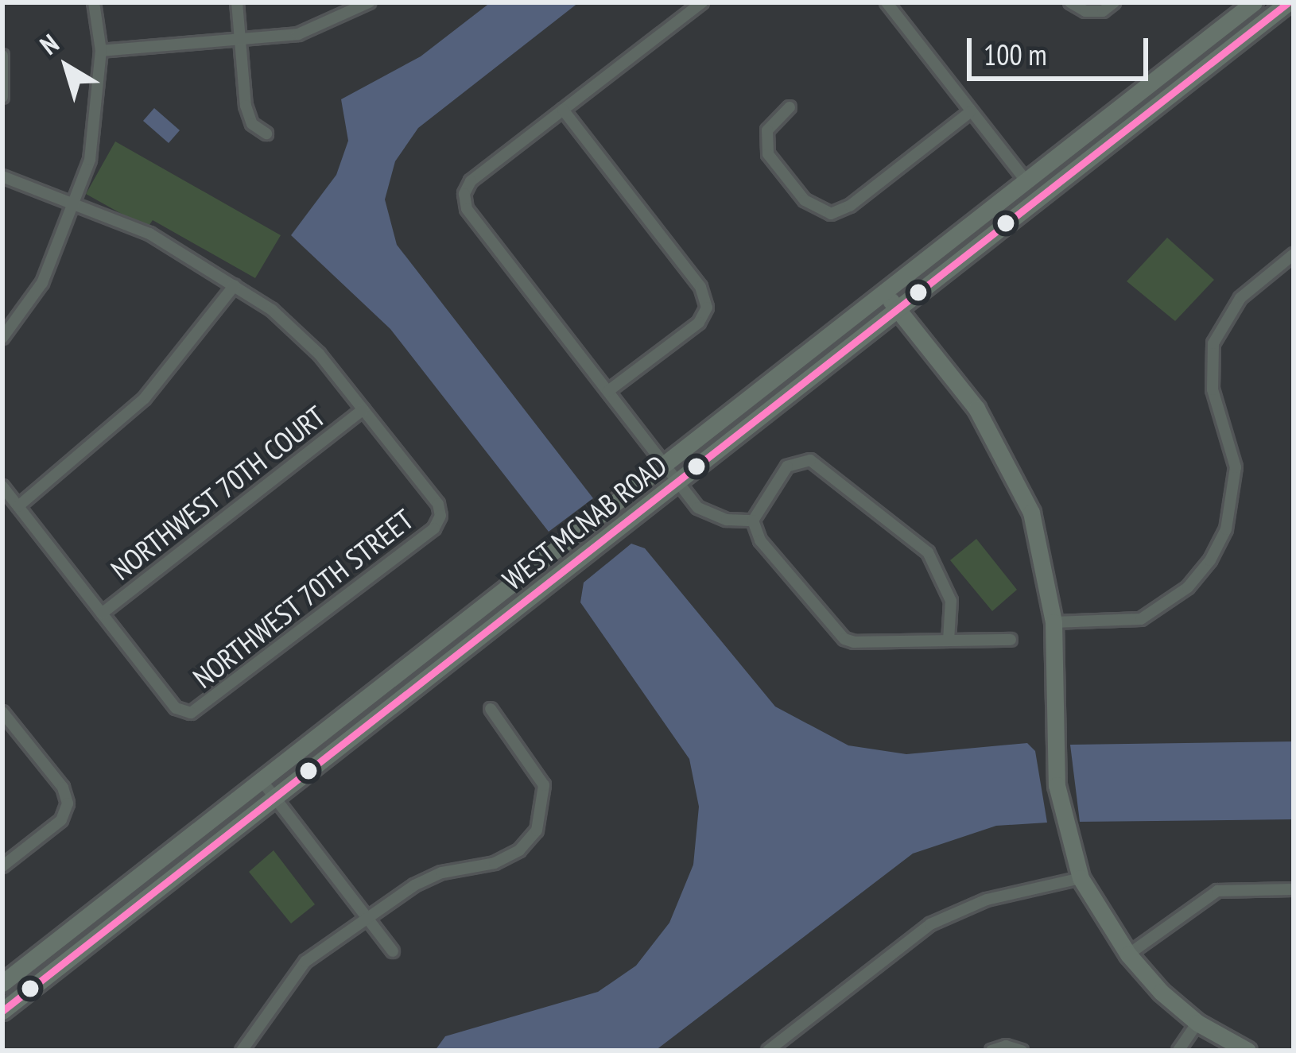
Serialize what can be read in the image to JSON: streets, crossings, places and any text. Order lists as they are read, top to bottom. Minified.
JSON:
{"streets":{"main road":["WEST MCNAB ROAD"],"street":["NORTHWEST 70TH COURT","NORTHWEST 70TH STREET"]},"crossings":[["NORTHWEST 70TH COURT","NORTHWEST 70TH STREET"]],"scale_bar":"100 m","north":"top left"}
